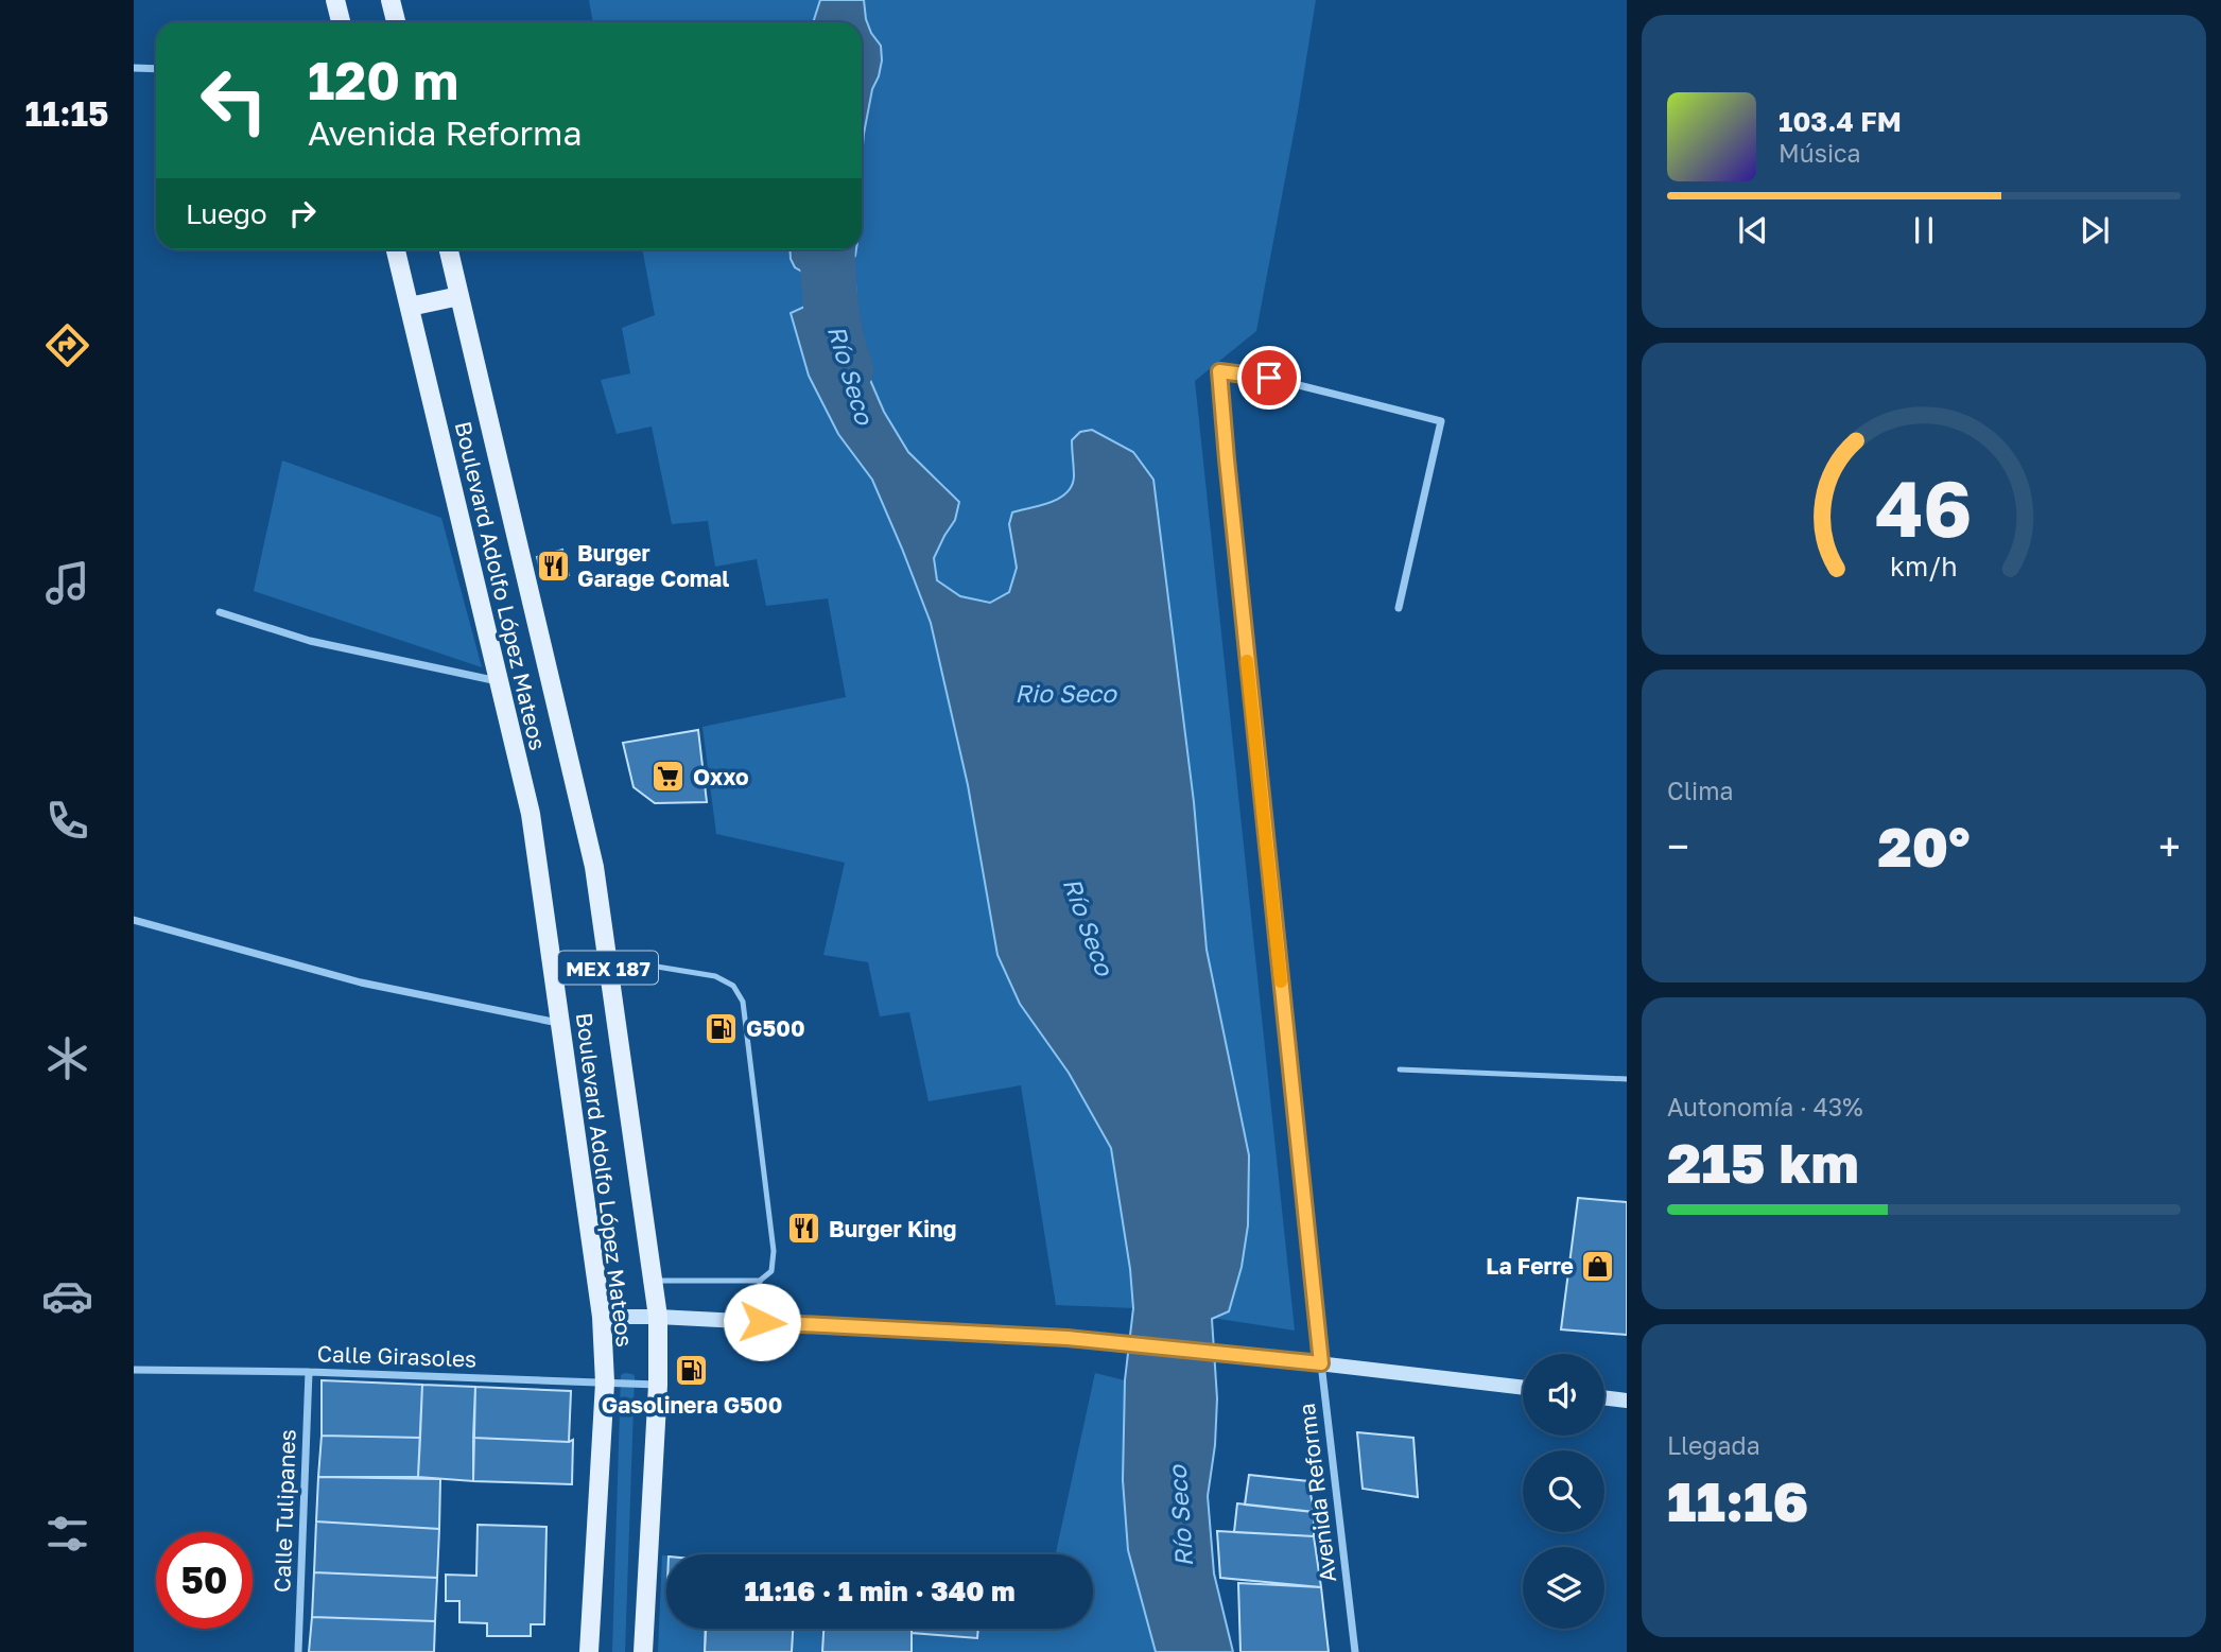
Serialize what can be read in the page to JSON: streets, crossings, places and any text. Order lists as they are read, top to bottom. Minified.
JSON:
{"streets":{"main road":["Boulevard Adolfo López Mateos","MEX 187"],"street":["Calle Girasoles","Avenida Reforma","Calle Tulipanes"]},"crossings":[["Boulevard Adolfo López Mateos","Calle Girasoles"],["Calle Girasoles","Calle Tulipanes"]],"water":["Río Seco","Rio Seco"],"places":{"restaurant":["Burger Garage Comal","Burger King"],"supermarket":["Oxxo"],"fuel station":["G500","Gasolinera G500"],"shop":["La Ferre"]},"page":{"tabs":"11:15","turn":["120 m","Avenida Reforma"],"song":["103.4 FM","Música"],"then":"Luego","tile":["Clima",["Autonomía · 43%","215 km"],["Llegada","11:16"]],"heat":["−","20°","+"],"limit":"50","trip":"11:16 · 1 min · 340 m","gauge":["46","km/h"]}}
